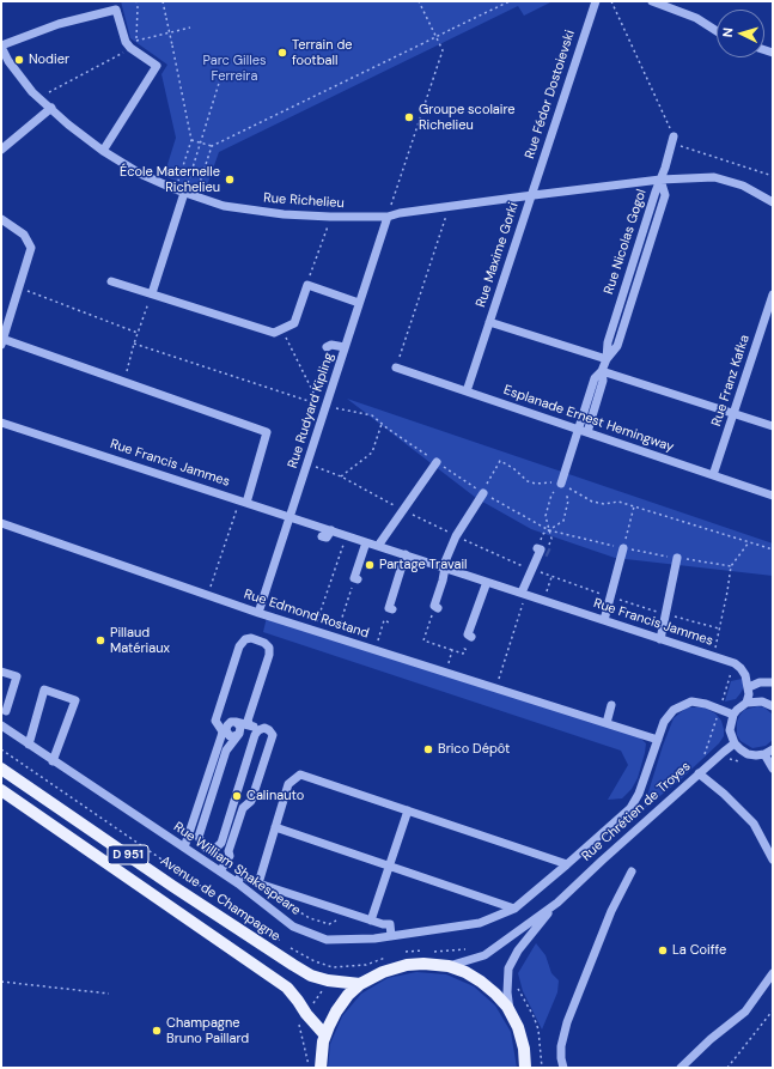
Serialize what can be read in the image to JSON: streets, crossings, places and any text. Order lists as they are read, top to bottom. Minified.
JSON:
{"streets":{"main road":["D 951","Avenue de Champagne"],"street":["Rue Fédor Dostoievski","Rue Richelieu","Rue Nicolas Gogol","Rue Maxime Gorki","Rue Franz Kafka","Rue Rudyard Kipling","Esplanade Ernest Hemingway","Rue Francis Jammes","Rue Edmond Rostand","Rue Chrétien de Troyes","Rue William Shakespeare"]},"crossings":[["Rue Fédor Dostoievski","Rue Richelieu"],["Rue Fédor Dostoievski","Rue Maxime Gorki"],["Rue Richelieu","Rue Nicolas Gogol"],["Rue Richelieu","Rue Maxime Gorki"],["Rue Richelieu","Rue Rudyard Kipling"],["Rue Nicolas Gogol","Rue Maxime Gorki"],["Rue Nicolas Gogol","Esplanade Ernest Hemingway"],["Rue Maxime Gorki","Esplanade Ernest Hemingway"],["Rue Franz Kafka","Esplanade Ernest Hemingway"],["Rue Rudyard Kipling","Rue Francis Jammes"],["Rue Rudyard Kipling","Rue Edmond Rostand"],["Rue Edmond Rostand","Rue William Shakespeare"]],"parks":["Parc Gilles Ferreira"],"places":["Terrain de football","Nodier","Groupe scolaire Richelieu","École Maternelle Richelieu","Partage Travail","Pillaud Matériaux","Brico Dépôt","Calinauto","La Coiffe","Champagne Bruno Paillard"],"north":"left"}
